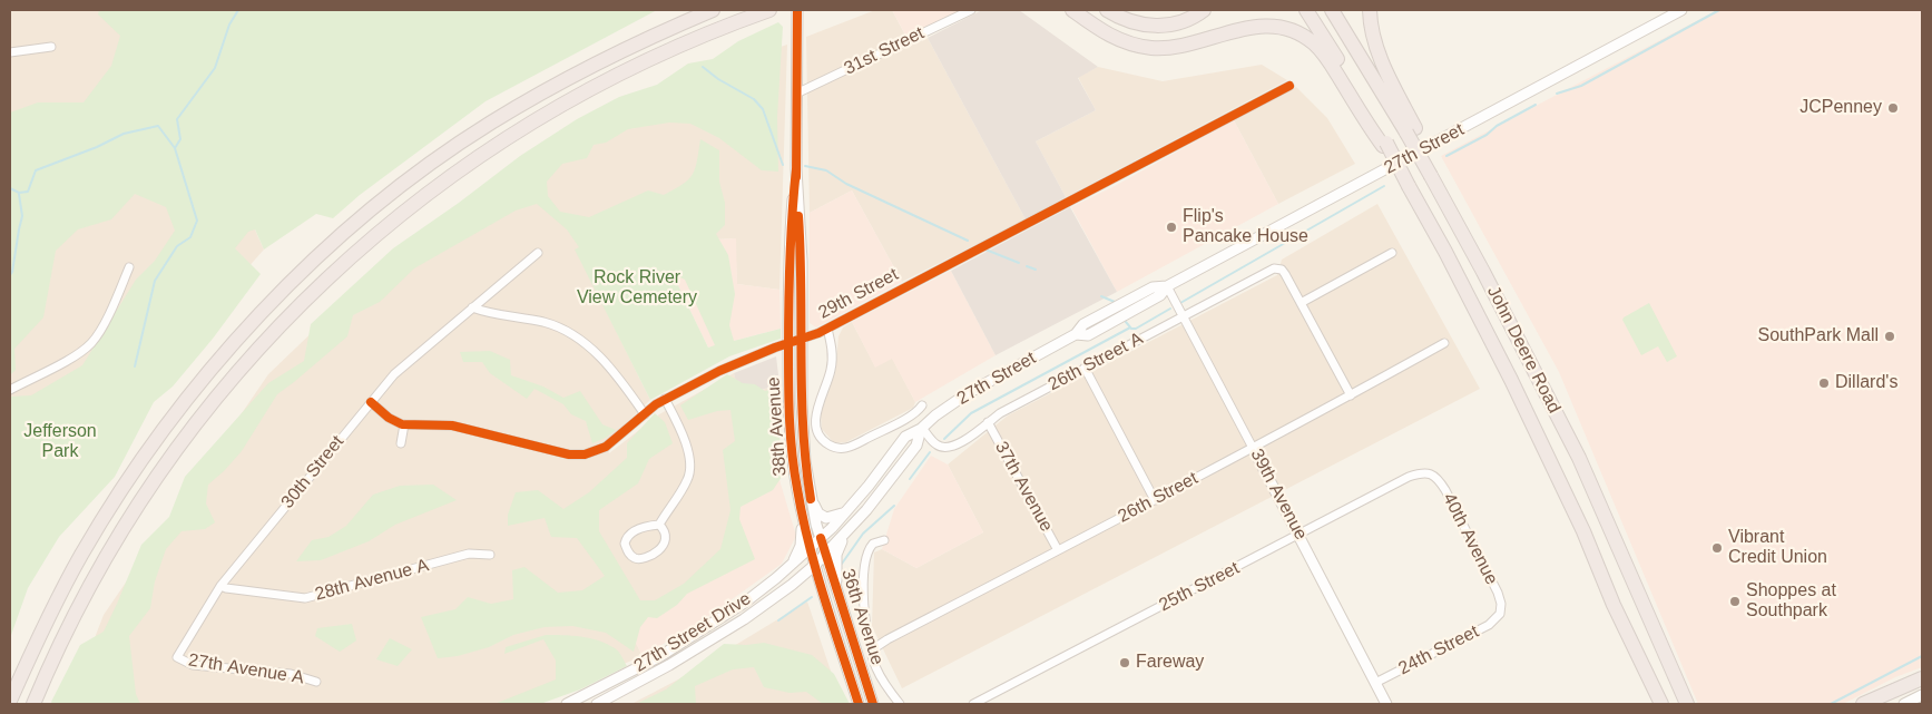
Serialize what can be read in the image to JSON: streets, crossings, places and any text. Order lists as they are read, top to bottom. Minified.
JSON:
{"streets":{"highway":["John Deere Road"],"main road":["27th Street","38th Avenue","39th Avenue","36th Avenue","27th Street Drive"],"street":["31st Street","29th Street","26th Street A","30th Street","37th Avenue","26th Street","40th Avenue","28th Avenue A","25th Street","24th Street","27th Avenue A"]},"crossings":[["31st Street","38th Avenue"],["27th Street","26th Street A"],["27th Street","38th Avenue"],["27th Street","39th Avenue"],["27th Street","36th Avenue"],["27th Street","27th Street Drive"],["29th Street","38th Avenue"],["29th Street","30th Street"],["26th Street A","37th Avenue"],["26th Street A","39th Avenue"],["38th Avenue","36th Avenue"],["38th Avenue","27th Street Drive"],["30th Street","28th Avenue A"],["30th Street","27th Avenue A"],["37th Avenue","26th Street"],["39th Avenue","26th Street"],["39th Avenue","25th Street"],["39th Avenue","24th Street"],["26th Street","36th Avenue"],["40th Avenue","25th Street"],["40th Avenue","24th Street"],["36th Avenue","27th Street Drive"]],"parks":["Rock River View Cemetery","Jefferson Park"],"places":["JCPenney","Flip's Pancake House","SouthPark Mall","Dillard's","Vibrant Credit Union","Shoppes at Southpark","Fareway"]}
